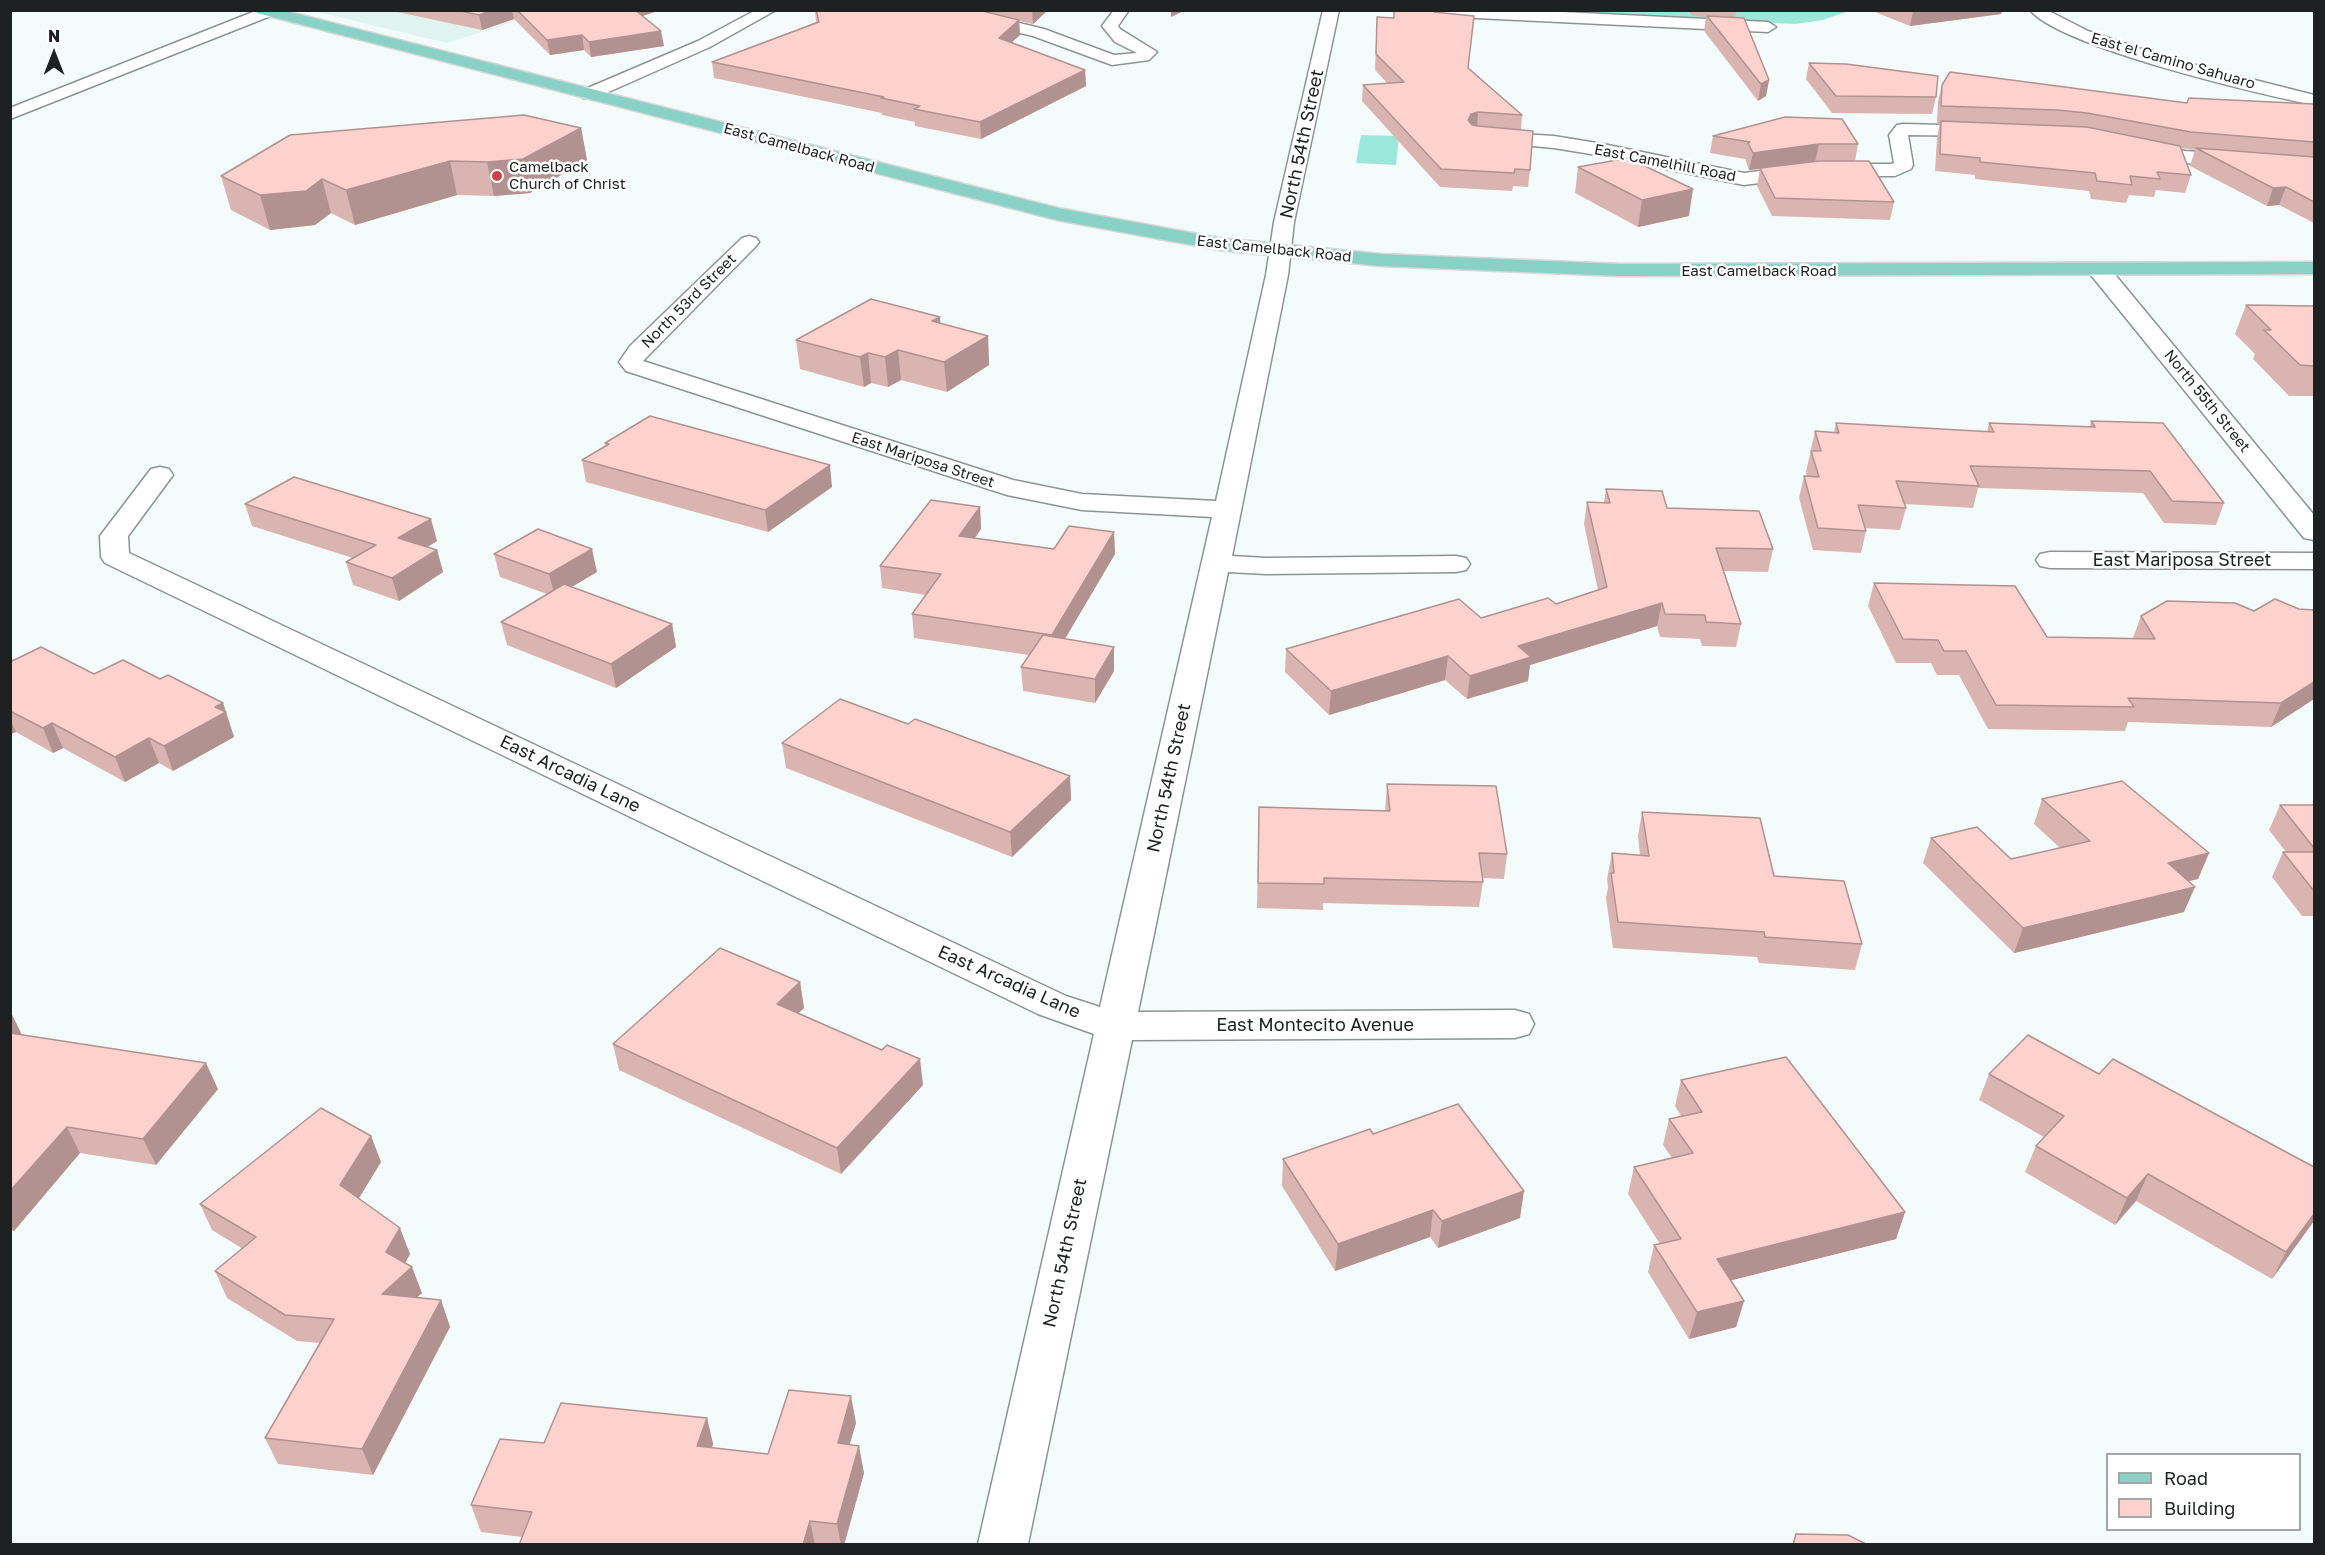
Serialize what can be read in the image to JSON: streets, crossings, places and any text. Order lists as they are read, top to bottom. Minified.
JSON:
{"streets":{"main road":["East Camelback Road"],"street":["East el Camino Sahuaro","North 54th Street","East Camelhill Road","North 53rd Street","North 55th Street","East Mariposa Street","East Arcadia Lane","East Montecito Avenue"]},"crossings":[["North 54th Street","East Camelback Road"],["North 54th Street","East Mariposa Street"],["North 54th Street","East Arcadia Lane"],["North 54th Street","East Montecito Avenue"],["East Camelback Road","North 55th Street"],["North 53rd Street","East Mariposa Street"],["East Arcadia Lane","East Montecito Avenue"]],"places":["Camelback Church of Christ"],"legend":["Road","Building"],"north":"top"}
